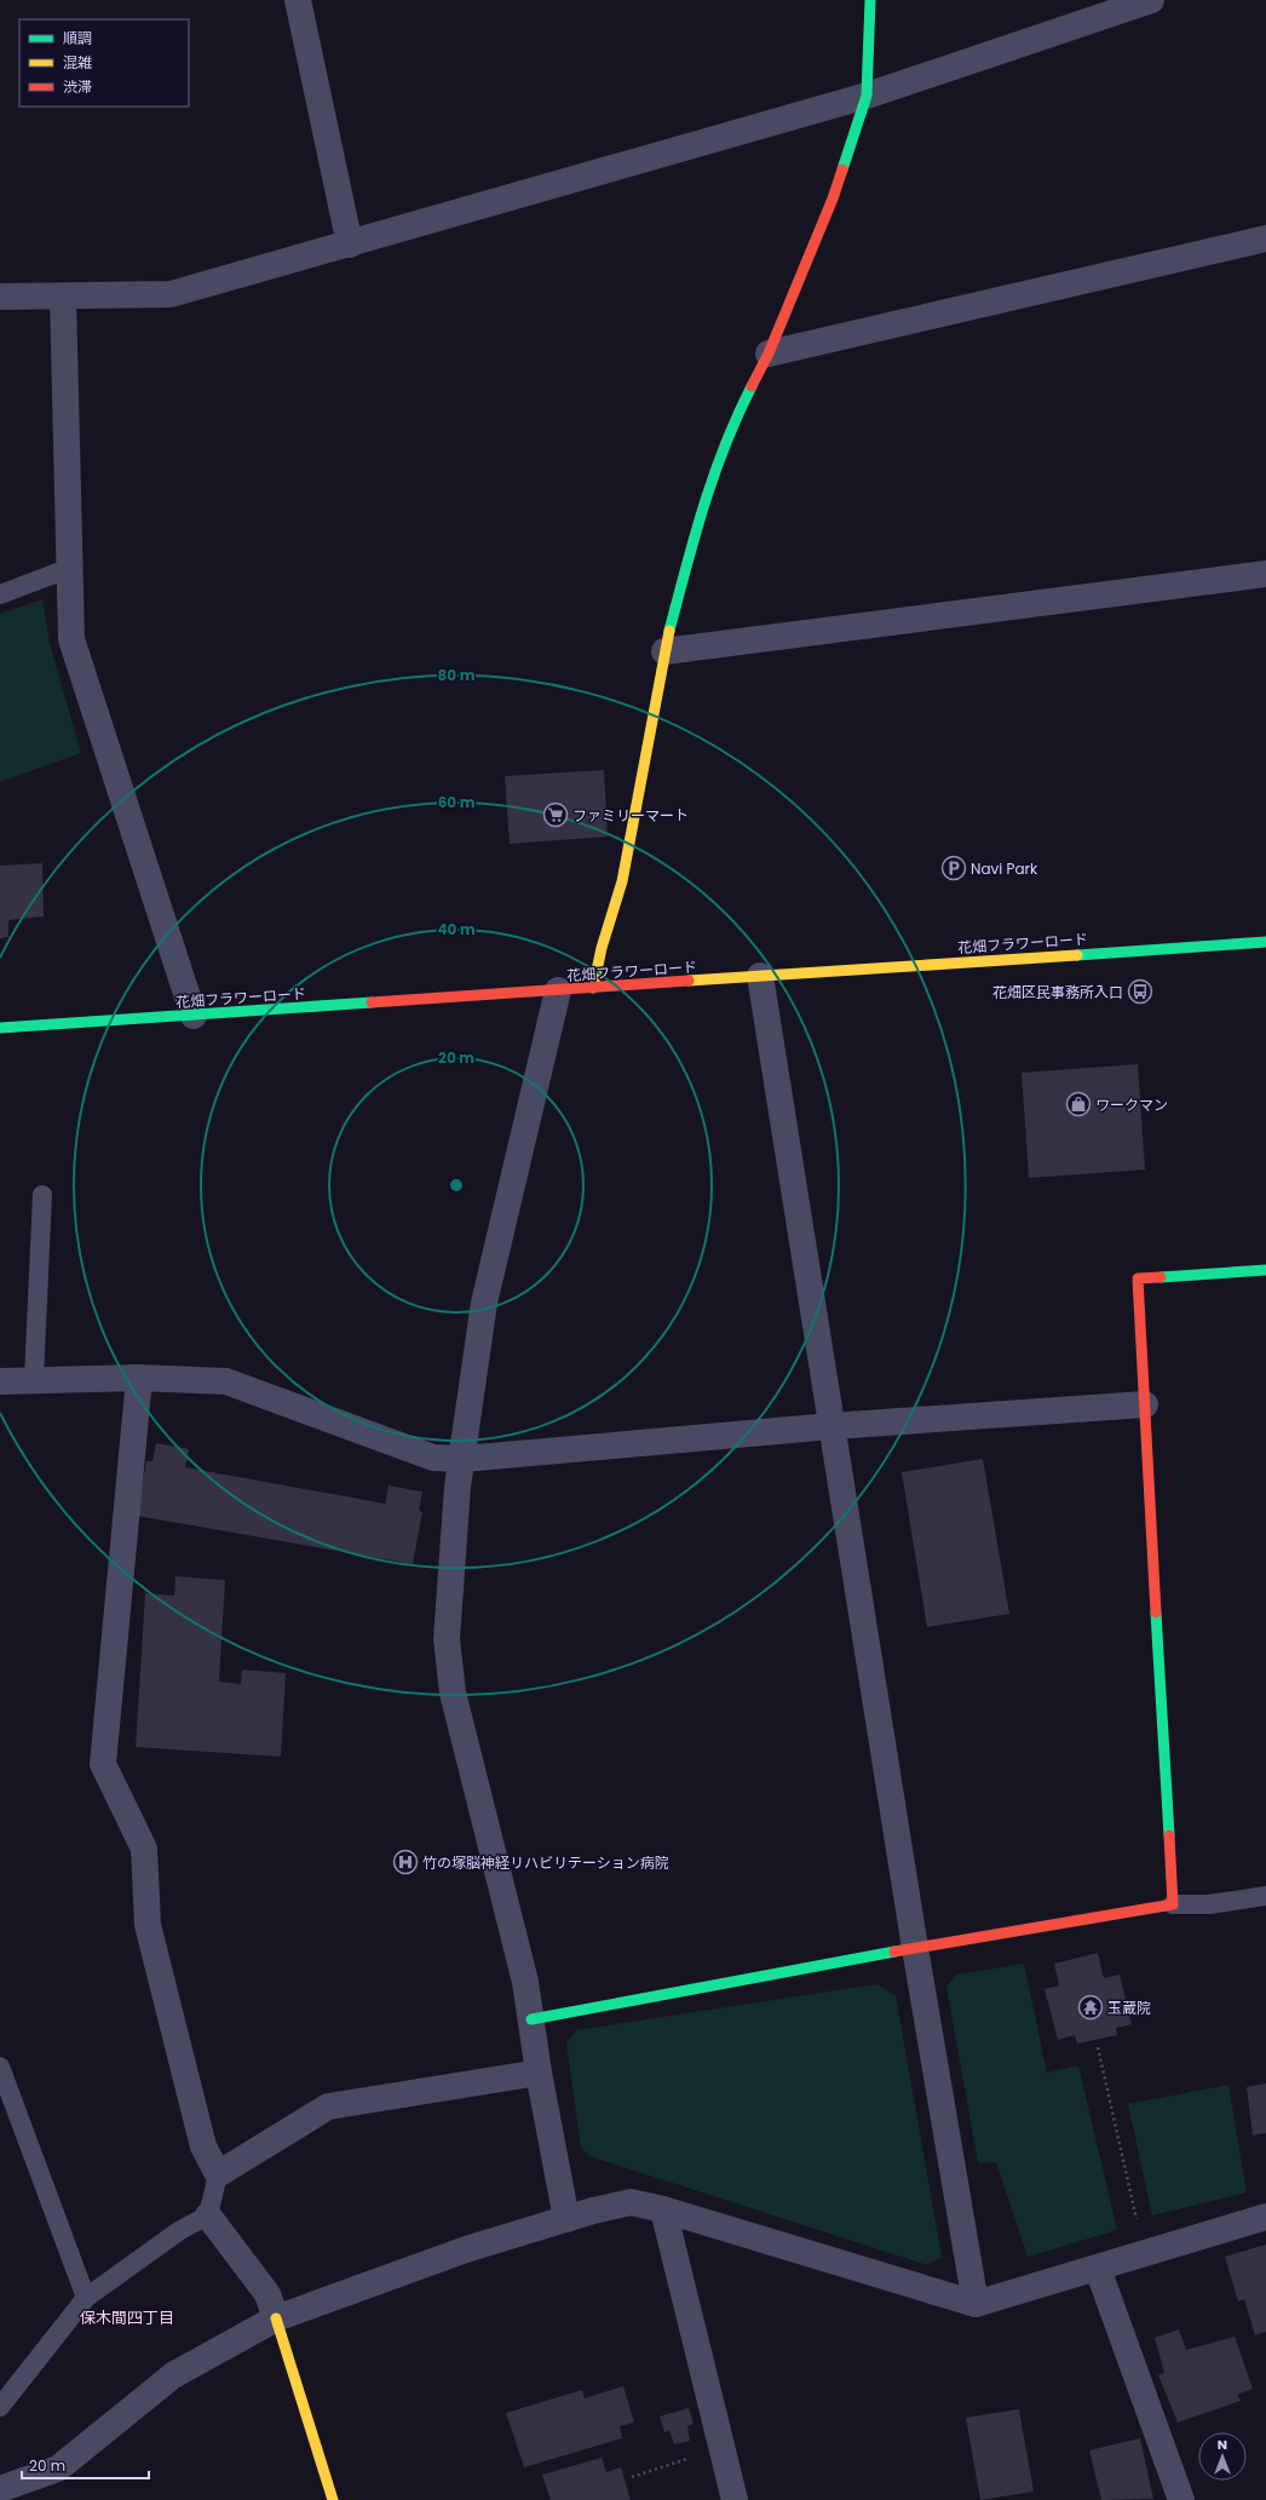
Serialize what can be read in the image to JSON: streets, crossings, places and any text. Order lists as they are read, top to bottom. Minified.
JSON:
{"streets":{"street":["花畑フラワーロード"]},"districts":["保木間四丁目"],"places":{"supermarket":["ファミリーマート"],"parking":["Navi Park"],"bus stop":["花畑区民事務所入口"],"shop":["ワークマン"],"hospital":["竹の塚脳神経リハビリテーション病院"],"temple":["玉蔵院"]},"legend":["順調","混雑","渋滞"],"scale_bar":"20 m","north":"top","rings":["80 m","60 m","40 m","20 m"]}
